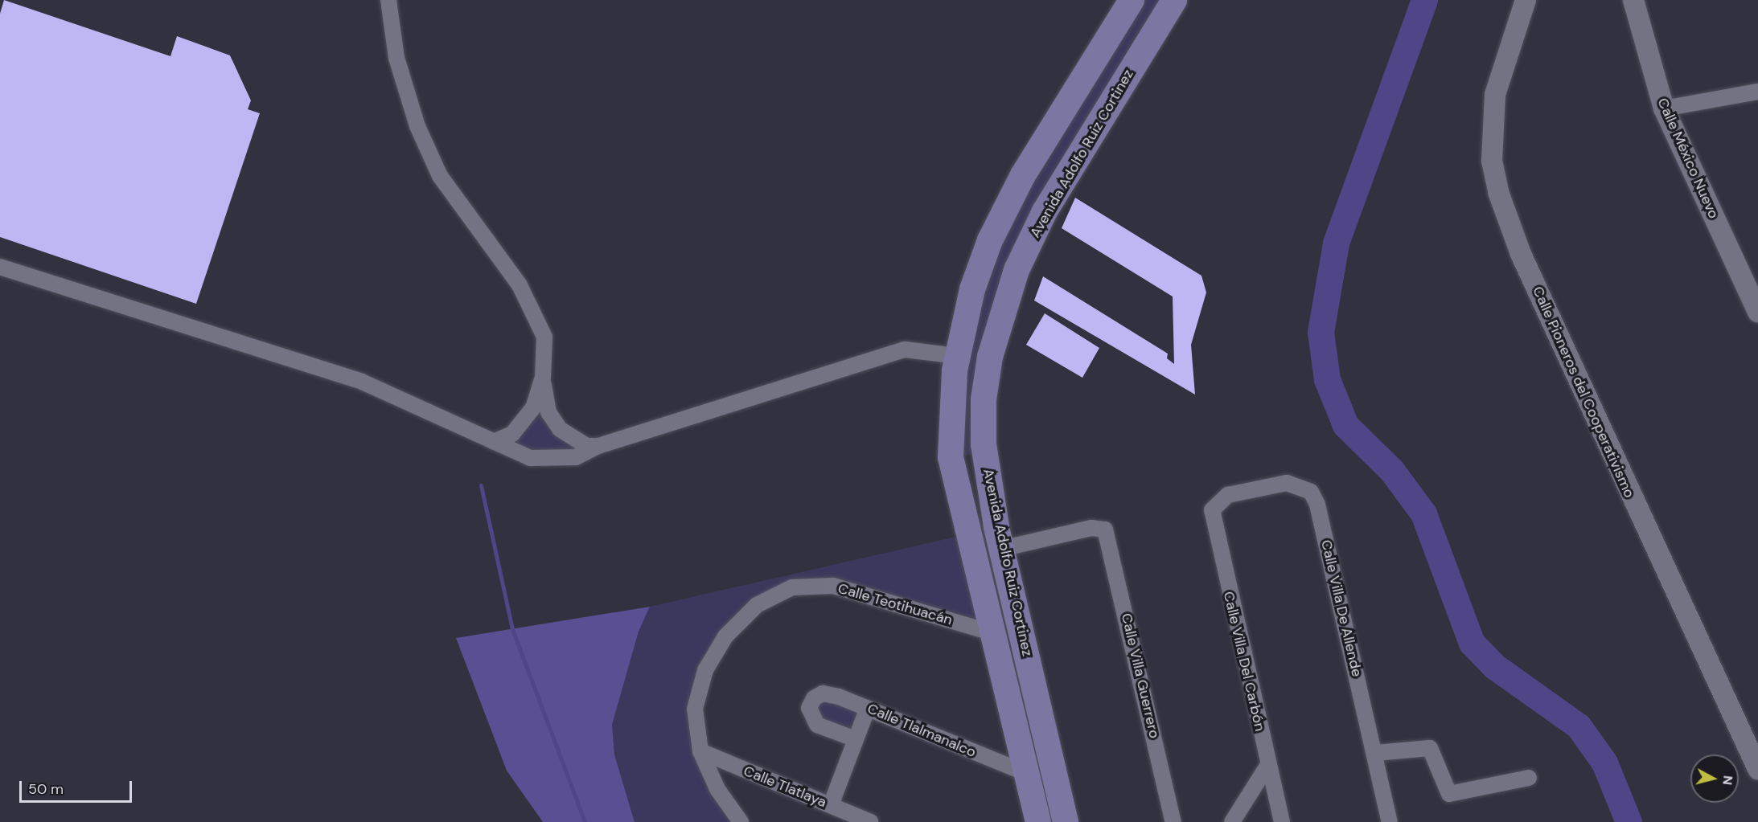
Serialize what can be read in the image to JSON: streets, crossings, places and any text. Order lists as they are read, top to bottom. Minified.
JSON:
{"streets":{"main road":["Avenida Adolfo Ruiz Cortinez"],"street":["Calle México Nuevo","Calle Pioneros del Cooperativismo","Calle Teotihuacán","Calle Villa De Allende","Calle Villa Del Carbón","Calle Villa Guerrero","Calle Tlalmanalco","Calle Tlatlaya"]},"crossings":[["Avenida Adolfo Ruiz Cortinez","Calle Teotihuacán"],["Avenida Adolfo Ruiz Cortinez","Calle Villa Guerrero"],["Avenida Adolfo Ruiz Cortinez","Calle Tlalmanalco"],["Calle Teotihuacán","Calle Tlatlaya"],["Calle Villa De Allende","Calle Villa Del Carbón"]],"scale_bar":"50 m","north":"right"}
